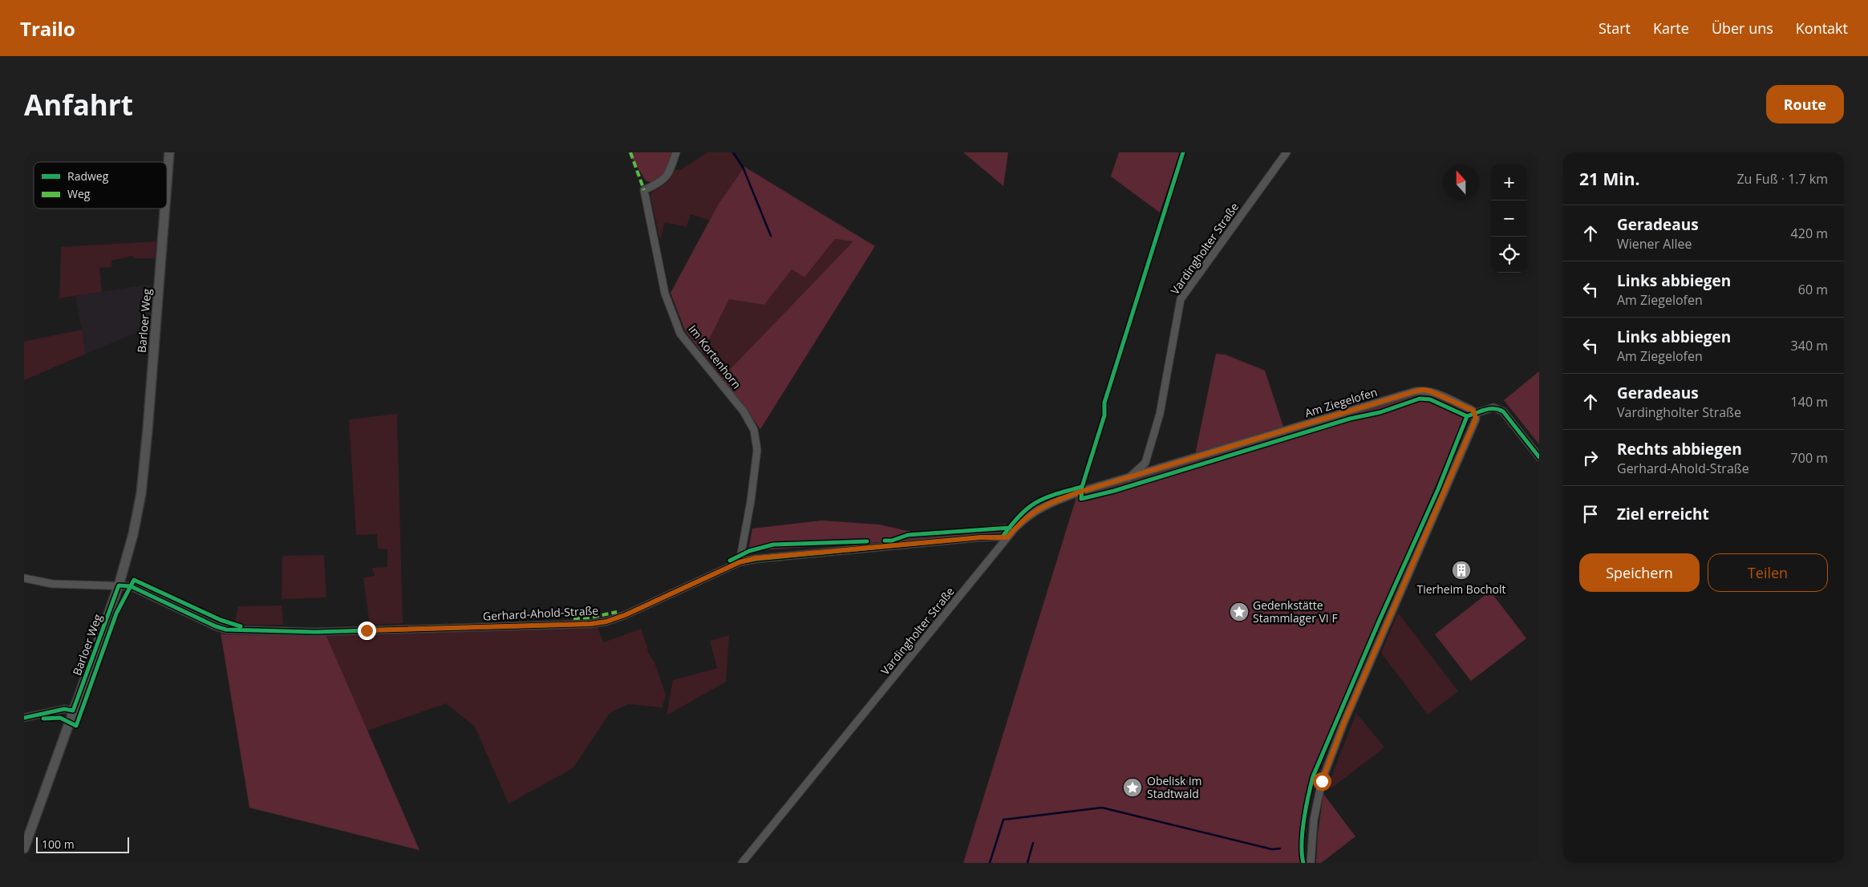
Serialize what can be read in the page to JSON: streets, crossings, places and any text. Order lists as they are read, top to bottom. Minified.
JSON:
{"streets":{"street":["Vardingholter Straße","Barloer Weg","Im Kortenhorn","Am Ziegelofen","Gerhard-Ahold-Straße"]},"crossings":[["Vardingholter Straße","Am Ziegelofen"],["Vardingholter Straße","Gerhard-Ahold-Straße"],["Barloer Weg","Gerhard-Ahold-Straße"],["Im Kortenhorn","Gerhard-Ahold-Straße"]],"places":{"building":["Tierheim Bocholt"],"place":["Gedenkstätte Stammlager VI F","Obelisk im Stadtwald"]},"legend":["Radweg","Weg"],"scale_bar":"100 m","north":"top","page":{"header":"Trailo","nav":["Start","Karte","Über uns","Kontakt"],"buttons":["Route",["Speichern","Teilen"]],"title":"Anfahrt","heading":["21 Min.","Zu Fuß · 1.7 km"],"map_buttons":["+","−"],"list":[["Geradeaus","Wiener Allee","420 m"],["Links abbiegen","Am Ziegelofen","60 m"],["Links abbiegen","Am Ziegelofen","340 m"],["Geradeaus","Vardingholter Straße","140 m"],["Rechts abbiegen","Gerhard-Ahold-Straße","700 m"],"Ziel erreicht"],"scale":"100 m"}}
